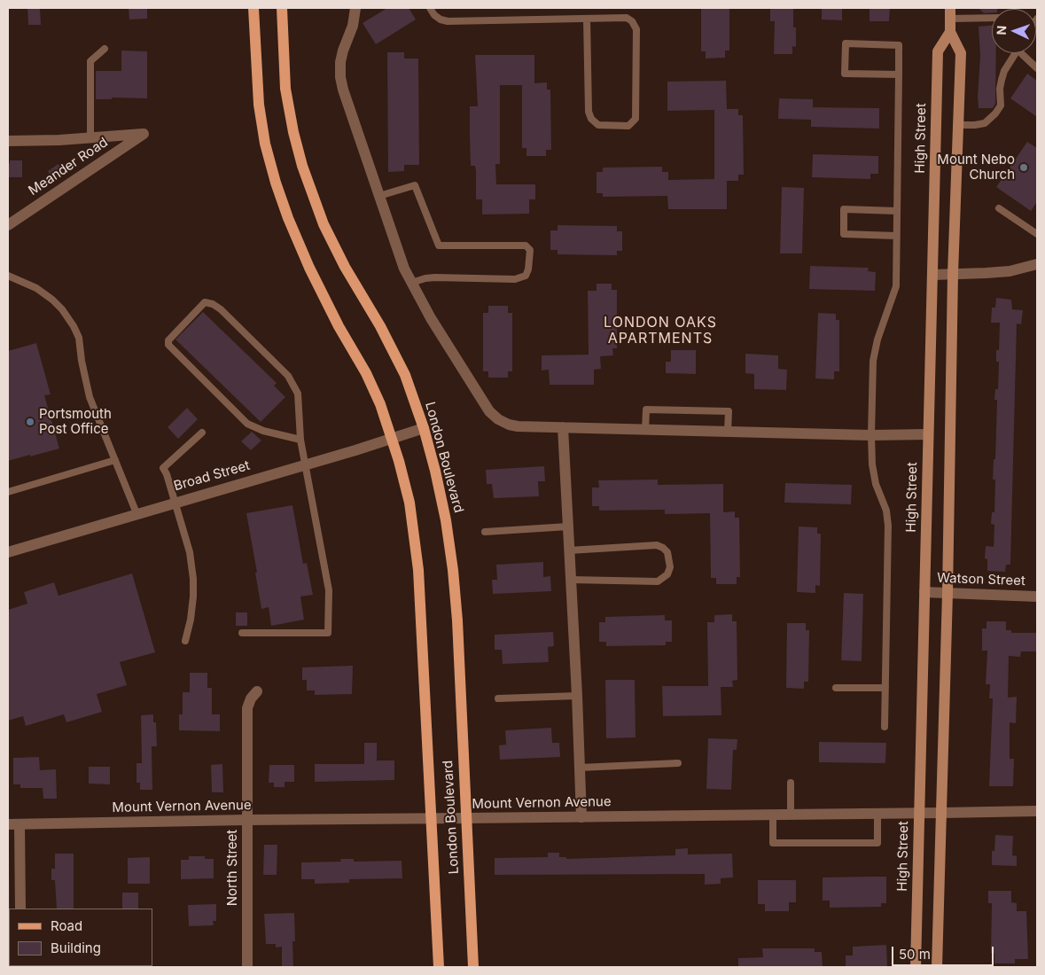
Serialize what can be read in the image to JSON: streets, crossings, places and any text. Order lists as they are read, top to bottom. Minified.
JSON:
{"streets":{"main road":["High Street","London Boulevard"],"street":["Meander Road","Broad Street","Watson Street","Mount Vernon Avenue","North Street"]},"crossings":[["High Street","Watson Street"],["High Street","Mount Vernon Avenue"],["London Boulevard","Broad Street"],["London Boulevard","Mount Vernon Avenue"],["Mount Vernon Avenue","North Street"]],"districts":["LONDON OAKS APARTMENTS"],"places":["Mount Nebo Church","Portsmouth Post Office"],"legend":["Road","Building"],"scale_bar":"50 m","north":"left"}
